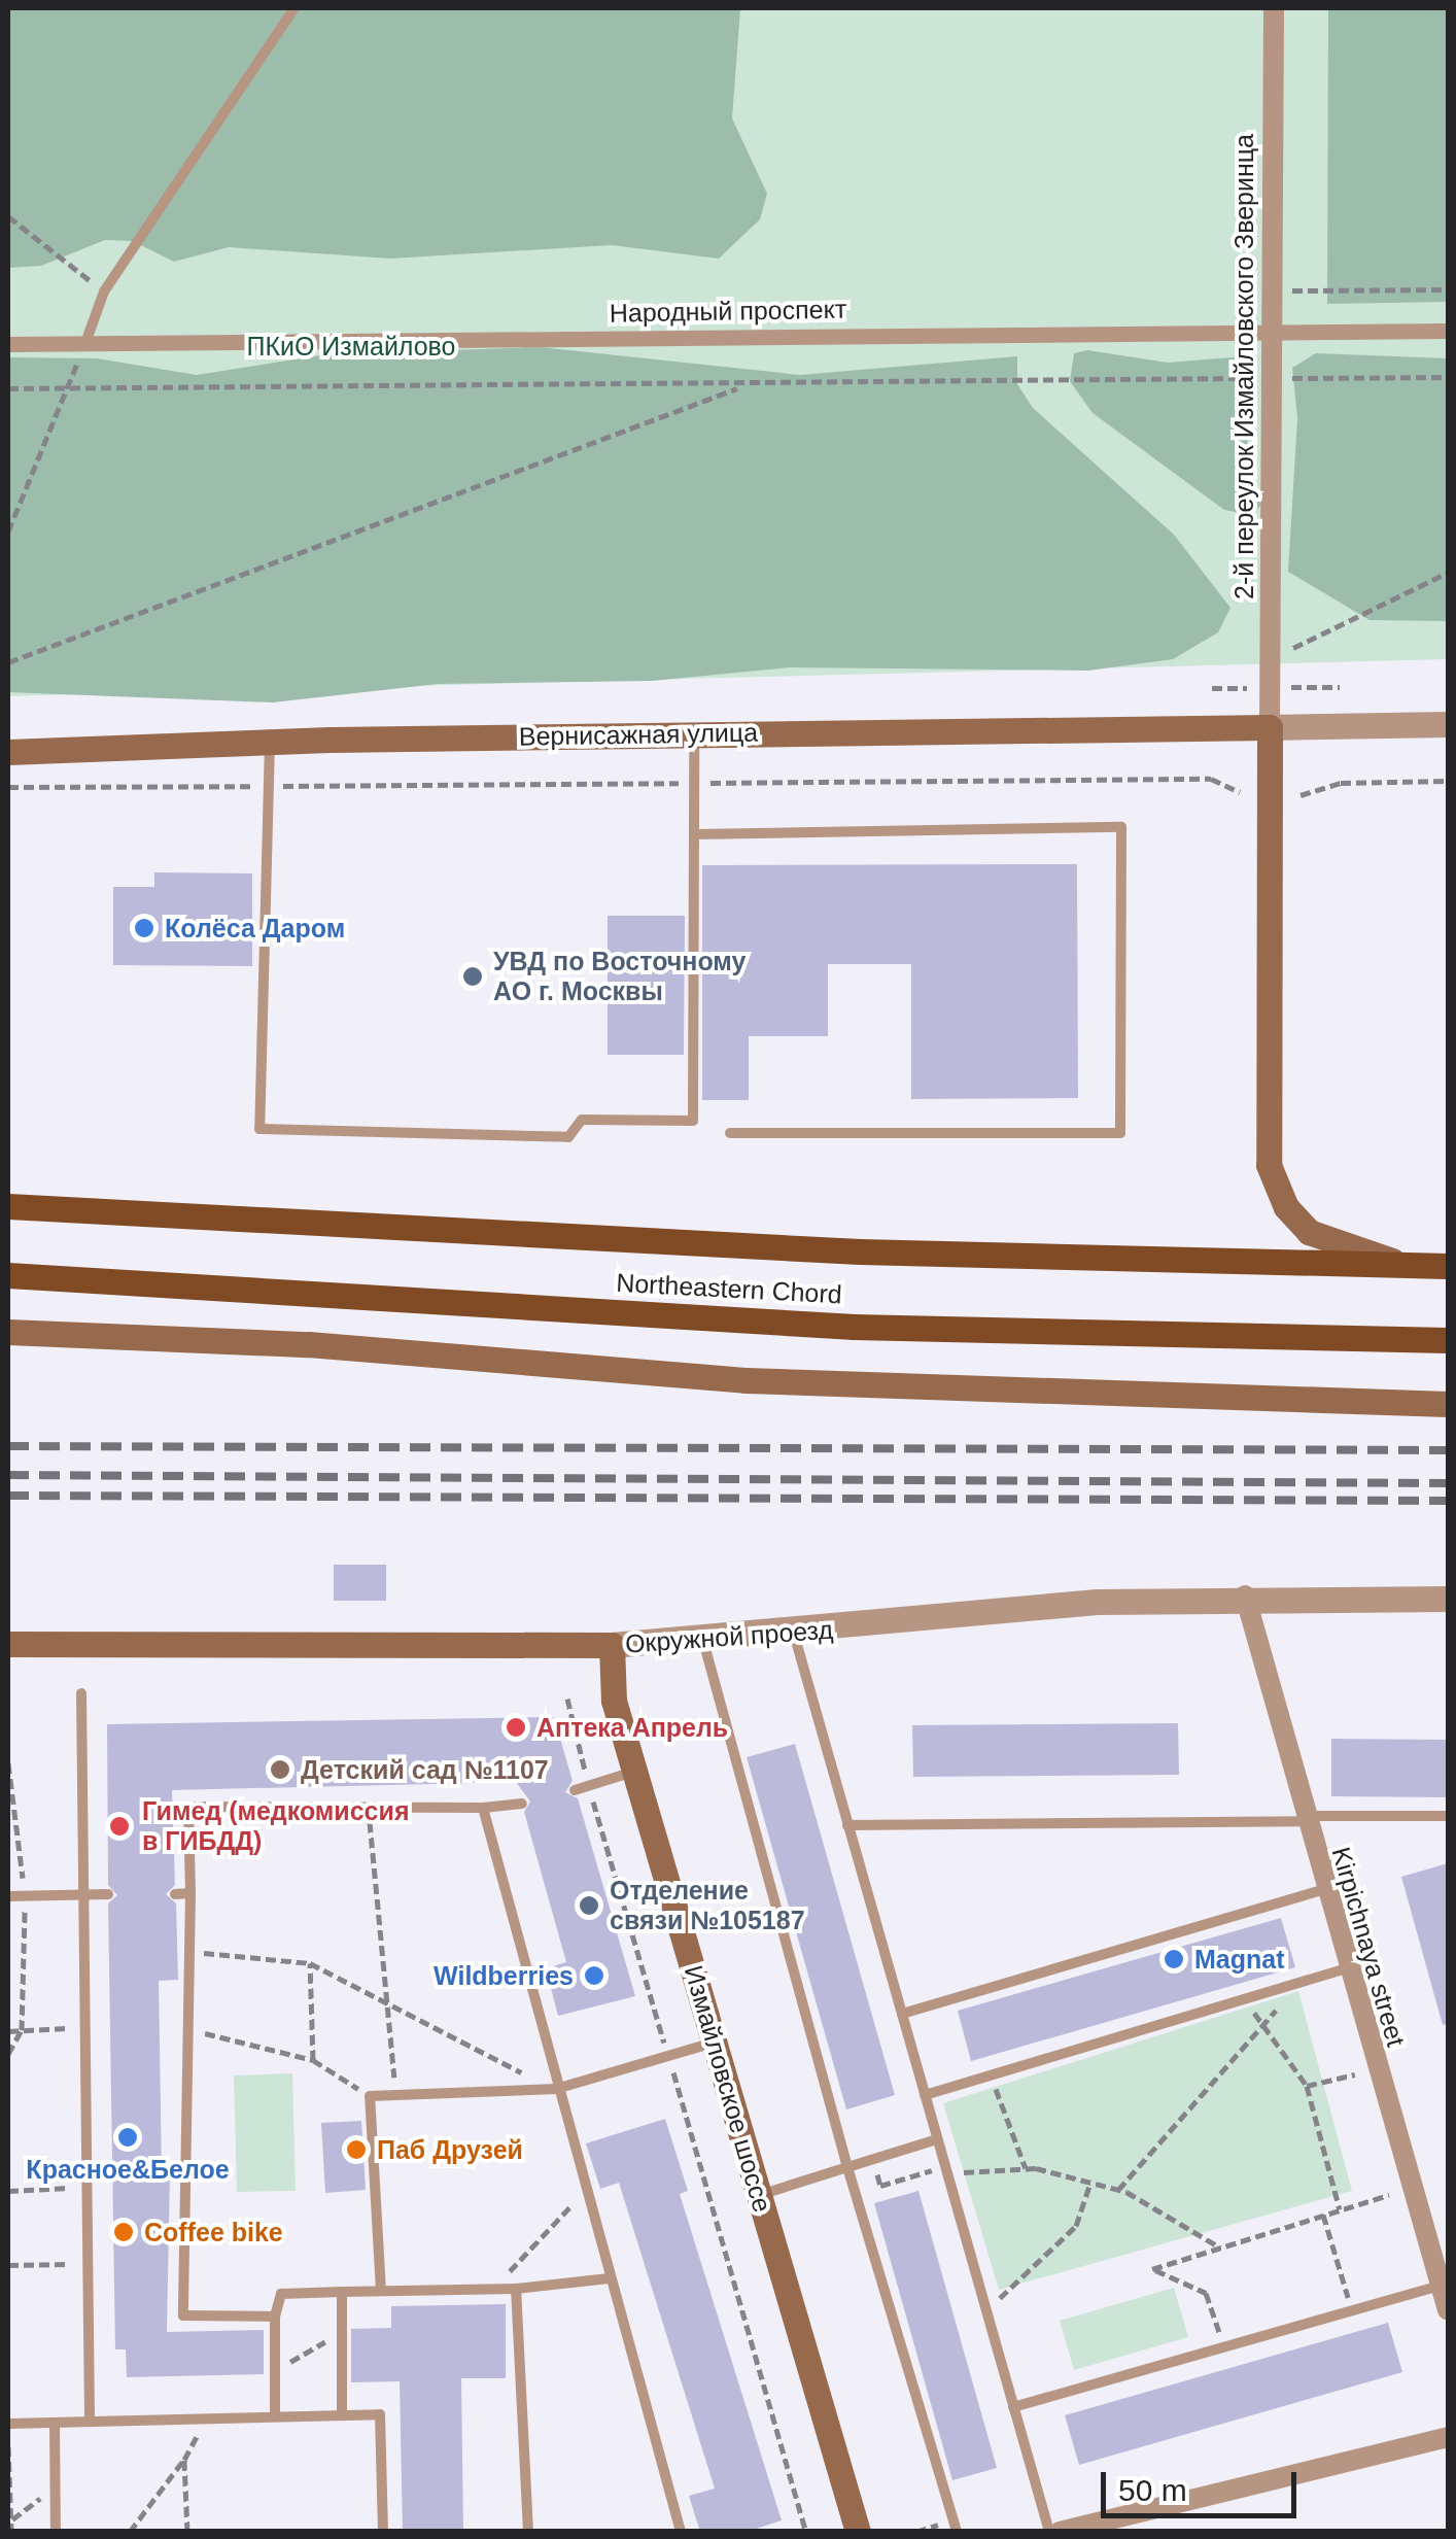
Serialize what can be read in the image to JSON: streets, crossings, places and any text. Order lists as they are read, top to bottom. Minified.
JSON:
{"streets":{"main road":["Вернисажная улица","Northeastern Chord","Окружной проезд","Измайловское шоссе"],"street":["Народный проспект","2-й переулок Измайловского Зверинца","Kirpichnaya street"]},"crossings":[["Народный проспект","2-й переулок Измайловского Зверинца"],["2-й переулок Измайловского Зверинца","Вернисажная улица"],["Окружной проезд","Kirpichnaya street"],["Окружной проезд","Измайловское шоссе"]],"parks":["ПКиО Измайлово"],"places":["Колёса Даром","УВД по Восточному АО г. Москвы","Аптека Апрель","Детский сад №1107","Гимед (медкомиссия в ГИБДД)","Отделение связи №105187","Magnat","Wildberries","Красное&Белое","Паб Друзей","Coffee bike"],"scale_bar":"50 m"}
